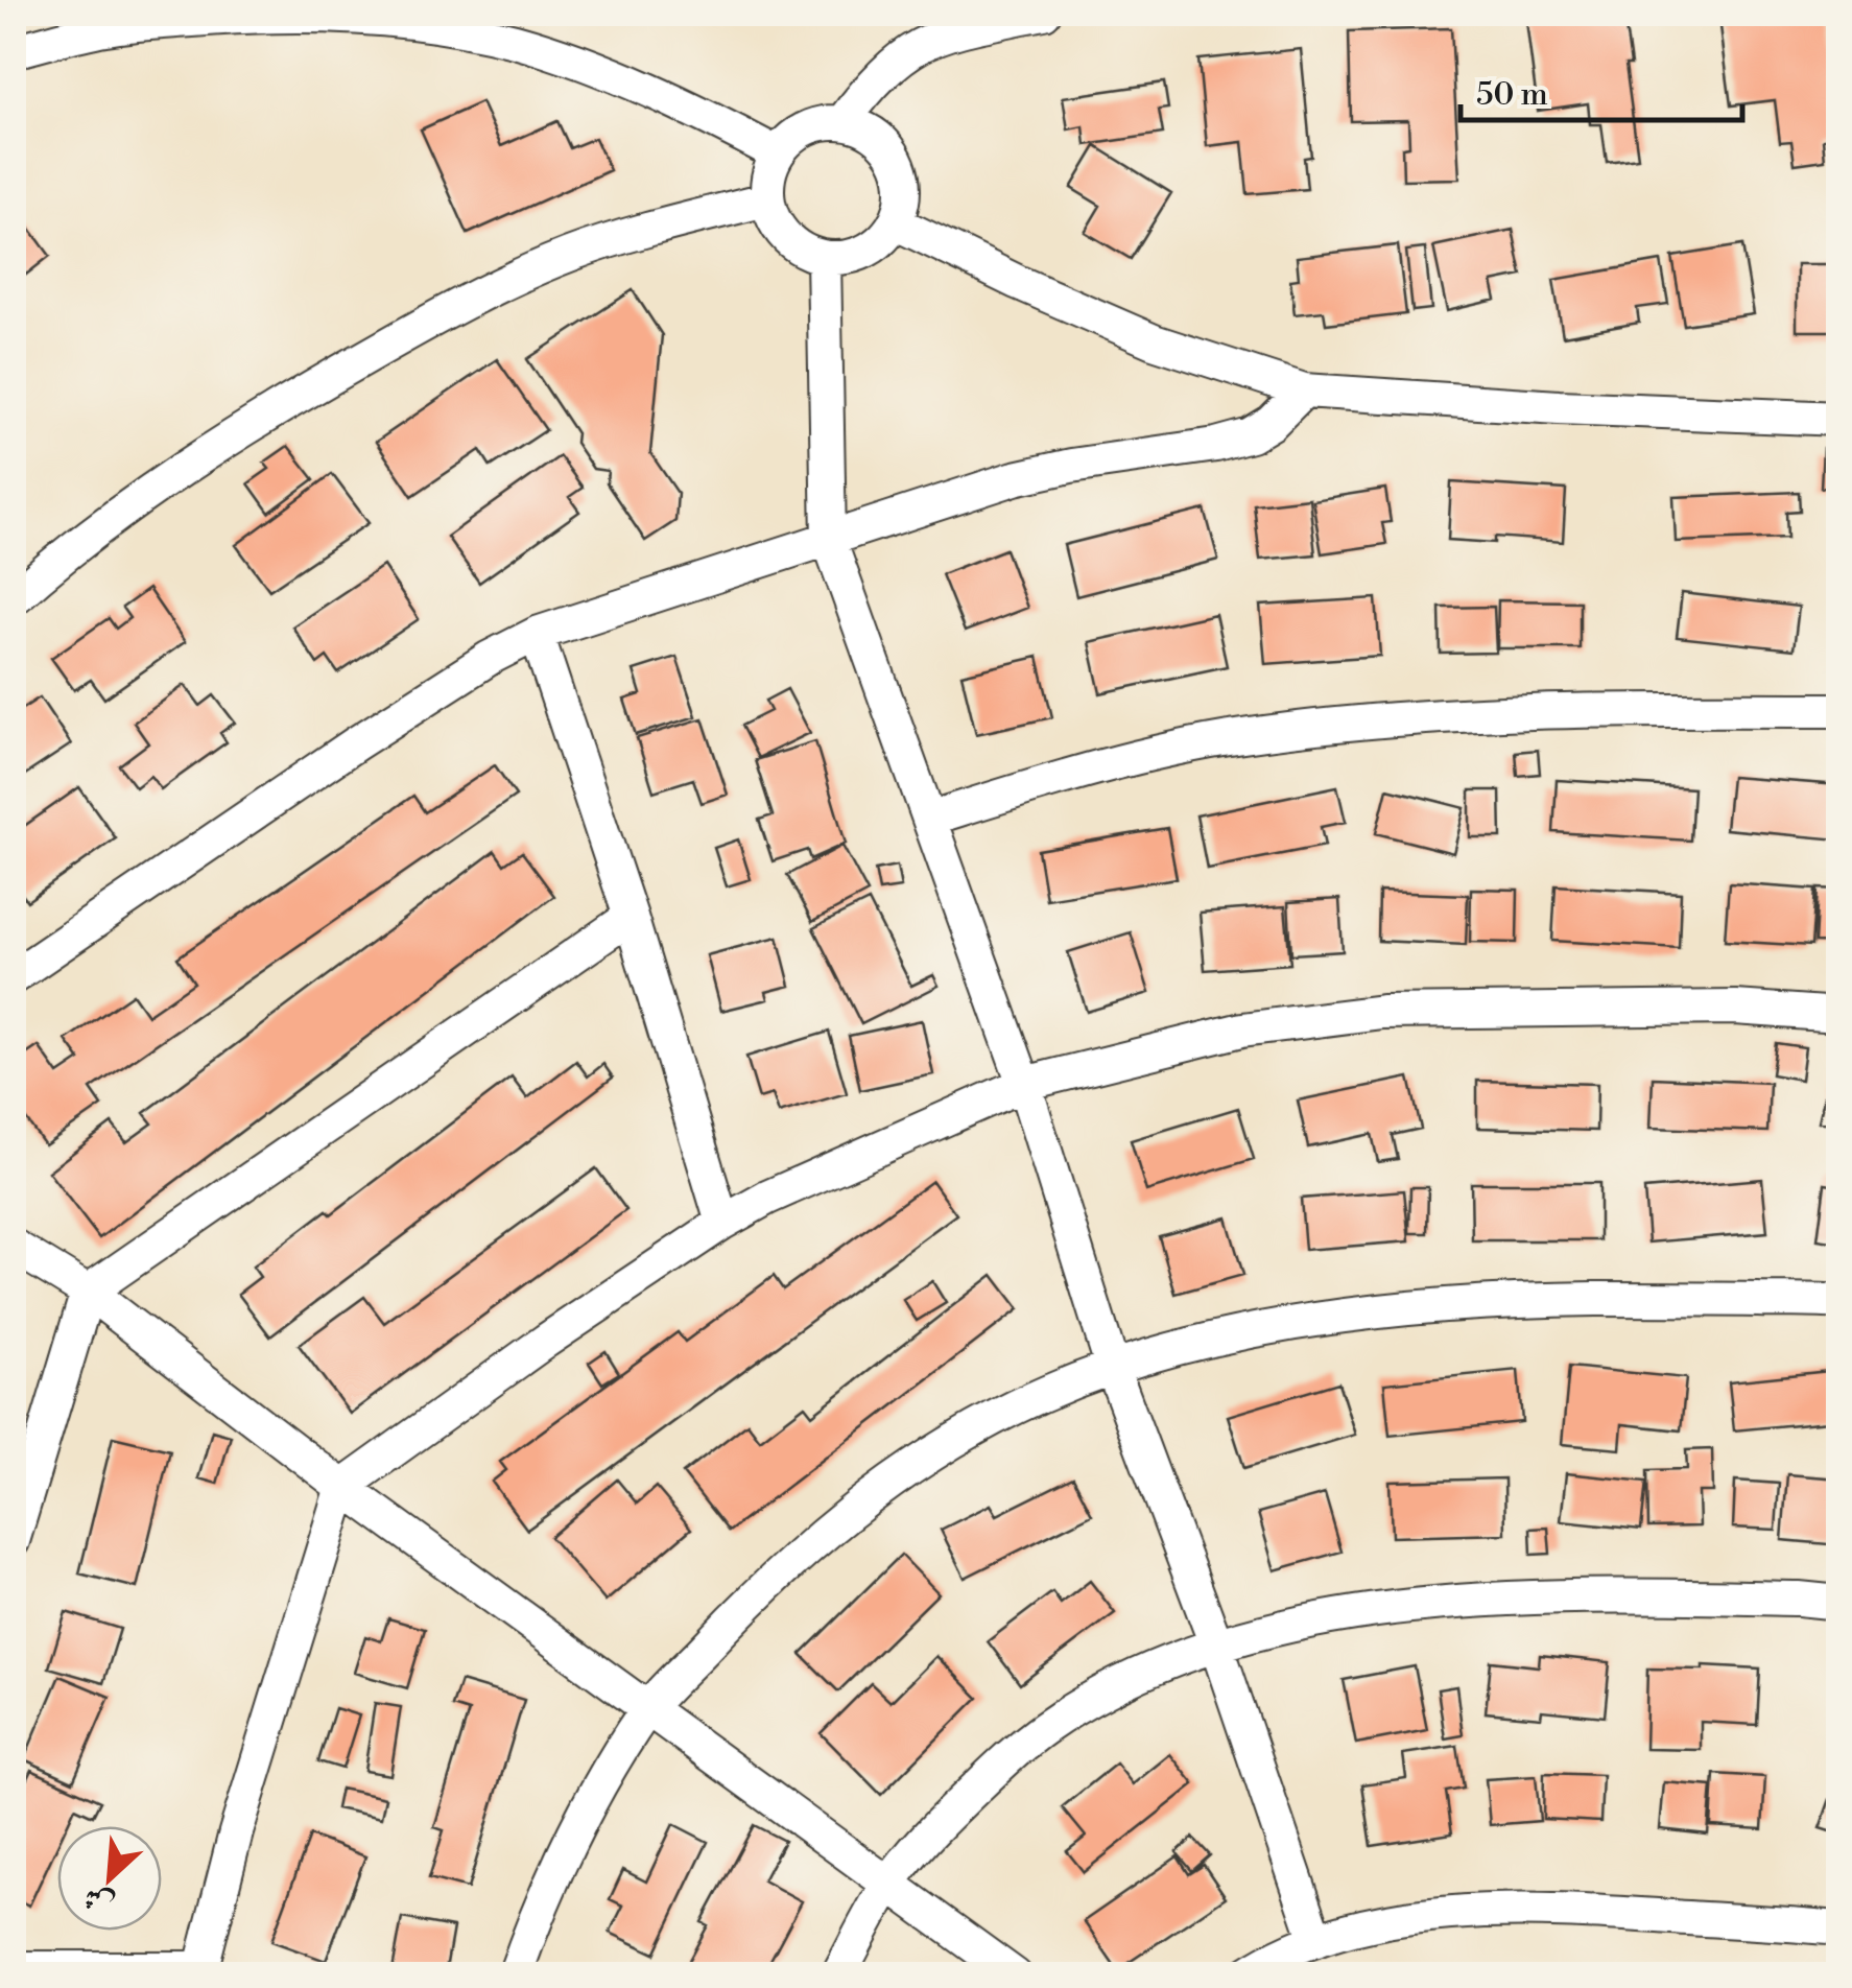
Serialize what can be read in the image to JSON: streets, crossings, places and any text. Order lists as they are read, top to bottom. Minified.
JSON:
{"scale_bar":"50 m","north":"bottom left"}
